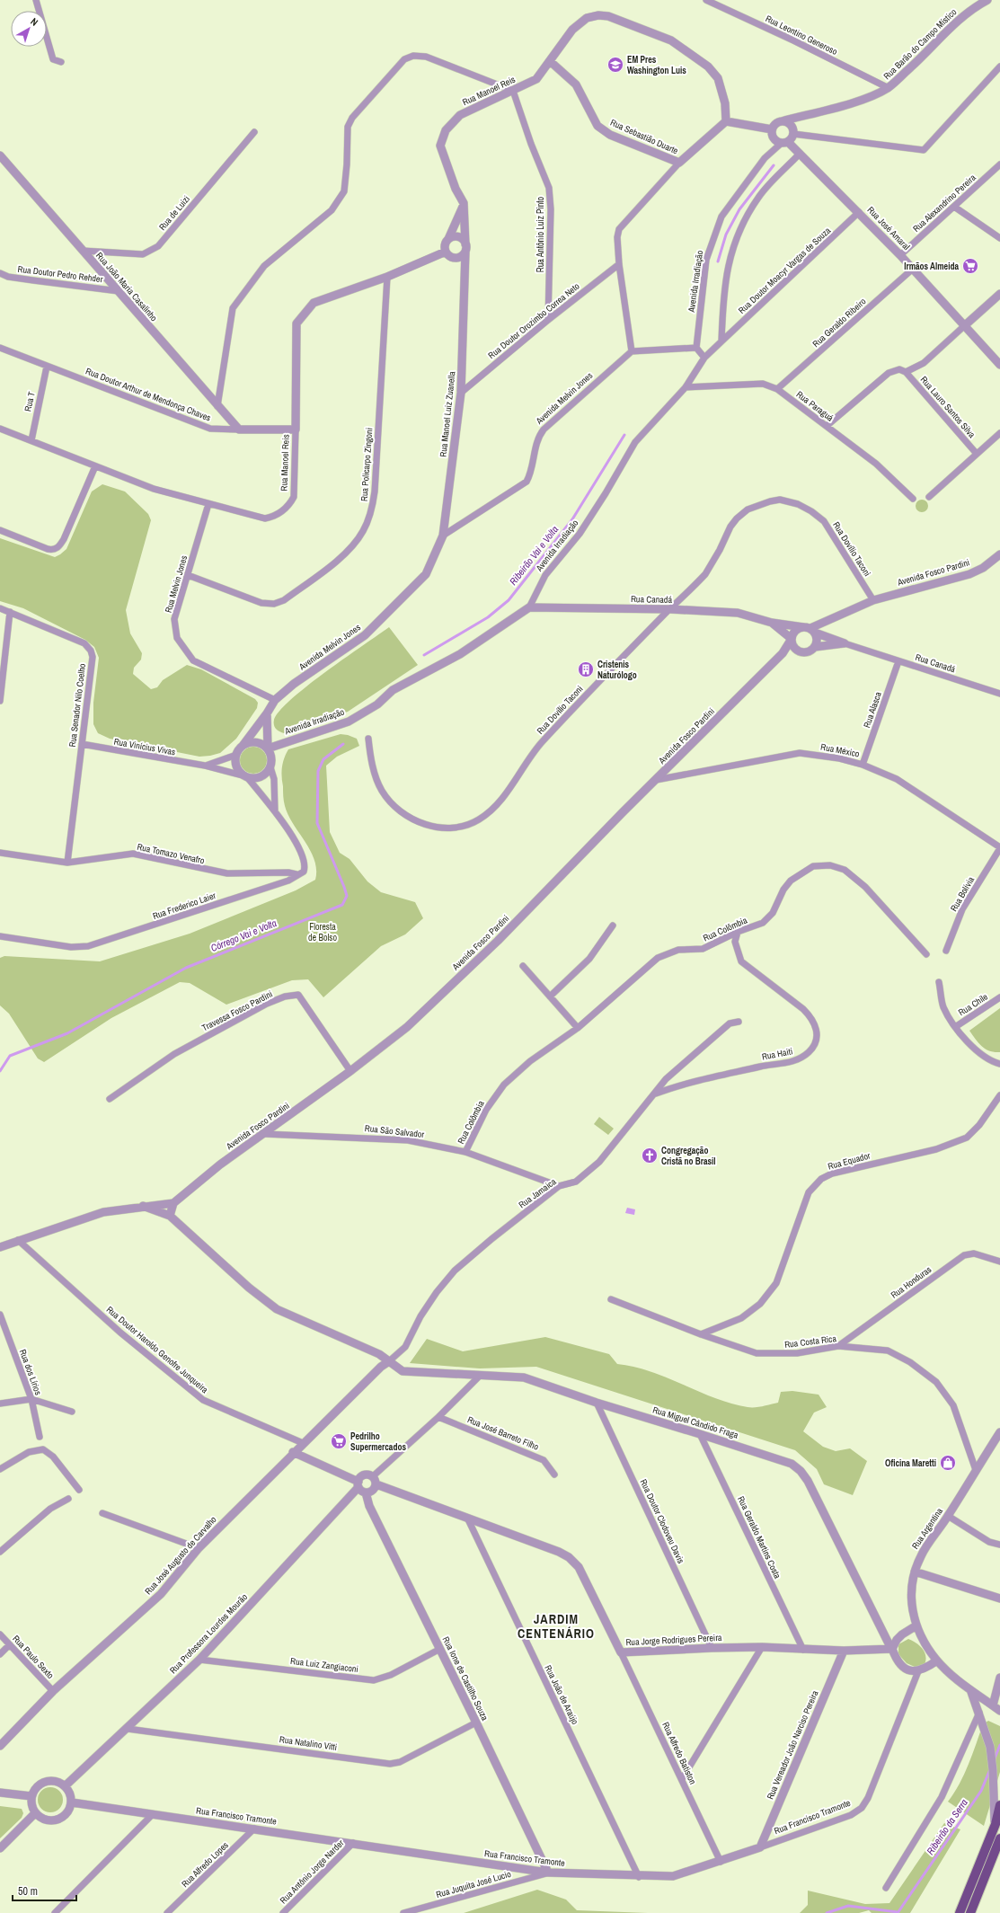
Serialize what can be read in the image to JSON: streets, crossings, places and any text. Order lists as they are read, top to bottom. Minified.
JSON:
{"streets":{"street":["Rua Leontino Generoso","Rua Barão do Campo Místico","Rua Manoel Reis","Rua Sebastião Duarte","Rua Alexandrino Pereira","Rua de Luizi","Rua José Amaral","Rua Antônio Luiz Pinto","Rua Doutor Moacyr Vargas de Souza","Rua Doutor Pedro Rehder","Avenida Irradiação","Rua João Maria Casalinho","Rua Doutor Orozimbo Correa Neto","Rua Geraldo Ribeiro","Rua Doutor Arthur de Mendonça Chaves","Avenida Melvin Jones","Rua T","Rua Paraguá","Rua Lauro Santos Silva","Rua Manoel Luiz Zuanella","Rua Policarpo Zingoni","Rua Dovílio Taconi","Avenida Fosco Pardini","Rua Melvin Jones","Rua Canadá","Rua Senador Nilo Coelho","Rua Alasca","Rua Vinícius Vivas","Rua México","Rua Tomazo Venafro","Rua Bolívia","Rua Frederico Laier","Rua Colômbia","Rua Chile","Travessa Fosco Pardini","Rua Haiti","Rua São Salvador","Rua Equador","Rua Jamaica","Rua Honduras","Rua Costa Rica","Rua Doutor Haroldo Genofre Junqueira","Rua dos Lírios","Rua Miguel Cândido Fraga","Rua José Barreto Filho","Rua Doutor Clodoveu Davis","Rua Argentina","Rua Geraldo Martins Costa","Rua José Augusto de Carvalho","Rua Professora Lourdes Mourão","Rua Jorge Rodrigues Pereira","Rua Paulo Sexto","Rua Luiz Zangiaconi","Rua Ione de Castilho Souza","Rua João de Araújo","Rua Natalino Vitti","Rua Vereador João Narciso Pereira","Rua Alfredo Batiston","Rua Francisco Tramonte","Rua Alfredo Lopes","Rua Antônio Jorge Narder","Rua Juquita José Lucio"]},"crossings":[["Rua Leontino Generoso","Rua Barão do Campo Místico"],["Rua Barão do Campo Místico","Rua José Amaral"],["Rua Barão do Campo Místico","Avenida Irradiação"],["Rua Manoel Reis","Rua Sebastião Duarte"],["Rua Manoel Reis","Rua Antônio Luiz Pinto"],["Rua Manoel Reis","Rua Doutor Arthur de Mendonça Chaves"],["Rua Manoel Reis","Rua T"],["Rua Manoel Reis","Rua Manoel Luiz Zuanella"],["Rua Manoel Reis","Rua Policarpo Zingoni"],["Rua Manoel Reis","Rua Melvin Jones"],["Rua Alexandrino Pereira","Rua José Amaral"],["Rua de Luizi","Rua João Maria Casalinho"],["Rua José Amaral","Rua Doutor Moacyr Vargas de Souza"],["Rua José Amaral","Avenida Irradiação"],["Rua José Amaral","Rua Geraldo Ribeiro"],["Rua Antônio Luiz Pinto","Rua Doutor Orozimbo Correa Neto"],["Rua Doutor Moacyr Vargas de Souza","Avenida Irradiação"],["Rua Doutor Pedro Rehder","Rua João Maria Casalinho"],["Avenida Irradiação","Avenida Melvin Jones"],["Avenida Irradiação","Rua Paraguá"],["Avenida Irradiação","Rua Canadá"],["Avenida Irradiação","Rua Vinícius Vivas"],["Avenida Irradiação","Rua Frederico Laier"],["Rua João Maria Casalinho","Rua Doutor Arthur de Mendonça Chaves"],["Rua Doutor Orozimbo Correa Neto","Rua Manoel Luiz Zuanella"],["Rua Geraldo Ribeiro","Rua Paraguá"],["Rua Doutor Arthur de Mendonça Chaves","Rua T"],["Avenida Melvin Jones","Rua Manoel Luiz Zuanella"],["Avenida Melvin Jones","Rua Melvin Jones"],["Avenida Melvin Jones","Rua Vinícius Vivas"],["Avenida Melvin Jones","Rua Frederico Laier"],["Rua Policarpo Zingoni","Rua Melvin Jones"],["Rua Dovílio Taconi","Avenida Fosco Pardini"],["Rua Dovílio Taconi","Rua Canadá"],["Avenida Fosco Pardini","Rua Canadá"],["Avenida Fosco Pardini","Rua México"],["Avenida Fosco Pardini","Travessa Fosco Pardini"],["Avenida Fosco Pardini","Rua São Salvador"],["Rua Canadá","Rua Alasca"],["Rua Senador Nilo Coelho","Rua Vinícius Vivas"],["Rua Senador Nilo Coelho","Rua Tomazo Venafro"],["Rua Alasca","Rua México"],["Rua Vinícius Vivas","Rua Frederico Laier"],["Rua México","Rua Bolívia"],["Rua Tomazo Venafro","Rua Frederico Laier"],["Rua Colômbia","Rua Haiti"],["Rua Colômbia","Rua São Salvador"],["Rua Haiti","Rua Jamaica"],["Rua São Salvador","Rua Jamaica"],["Rua Equador","Rua Costa Rica"],["Rua Jamaica","Rua Miguel Cândido Fraga"],["Rua Jamaica","Rua José Augusto de Carvalho"],["Rua Honduras","Rua Costa Rica"],["Rua Costa Rica","Rua Argentina"],["Rua Doutor Haroldo Genofre Junqueira","Rua José Augusto de Carvalho"],["Rua Miguel Cândido Fraga","Rua Doutor Clodoveu Davis"],["Rua Miguel Cândido Fraga","Rua Geraldo Martins Costa"],["Rua Miguel Cândido Fraga","Rua José Augusto de Carvalho"],["Rua Miguel Cândido Fraga","Rua Jorge Rodrigues Pereira"],["Rua Doutor Clodoveu Davis","Rua Jorge Rodrigues Pereira"],["Rua Geraldo Martins Costa","Rua Jorge Rodrigues Pereira"],["Rua José Augusto de Carvalho","Rua Paulo Sexto"],["Rua Professora Lourdes Mourão","Rua Jorge Rodrigues Pereira"],["Rua Professora Lourdes Mourão","Rua Luiz Zangiaconi"],["Rua Professora Lourdes Mourão","Rua Ione de Castilho Souza"],["Rua Professora Lourdes Mourão","Rua Natalino Vitti"],["Rua Professora Lourdes Mourão","Rua Francisco Tramonte"],["Rua Jorge Rodrigues Pereira","Rua Ione de Castilho Souza"],["Rua Jorge Rodrigues Pereira","Rua João de Araújo"],["Rua Jorge Rodrigues Pereira","Rua Vereador João Narciso Pereira"],["Rua Jorge Rodrigues Pereira","Rua Alfredo Batiston"],["Rua Luiz Zangiaconi","Rua Ione de Castilho Souza"],["Rua Ione de Castilho Souza","Rua Natalino Vitti"],["Rua Ione de Castilho Souza","Rua Francisco Tramonte"],["Rua Ione de Castilho Souza","Rua Juquita José Lucio"],["Rua João de Araújo","Rua Francisco Tramonte"],["Rua Vereador João Narciso Pereira","Rua Francisco Tramonte"],["Rua Alfredo Batiston","Rua Francisco Tramonte"],["Rua Francisco Tramonte","Rua Alfredo Lopes"],["Rua Francisco Tramonte","Rua Antônio Jorge Narder"],["Rua Francisco Tramonte","Rua Juquita José Lucio"]],"districts":["JARDIM CENTENÁRIO"],"water":["Ribeirão Vai e Volta","Córrego Vai e Volta","Ribeirão da Serra"],"parks":["Floresta de Bolso"],"places":{"school or university":["EM Pres Washington Luis"],"supermarket":["Irmãos Almeida","Pedrilho Supermercados"],"building":["Cristenis Naturólogo"],"church":["Congregação Cristã no Brasil"],"shop":["Oficina Maretti"]},"scale_bar":"50 m","north":"top right"}
